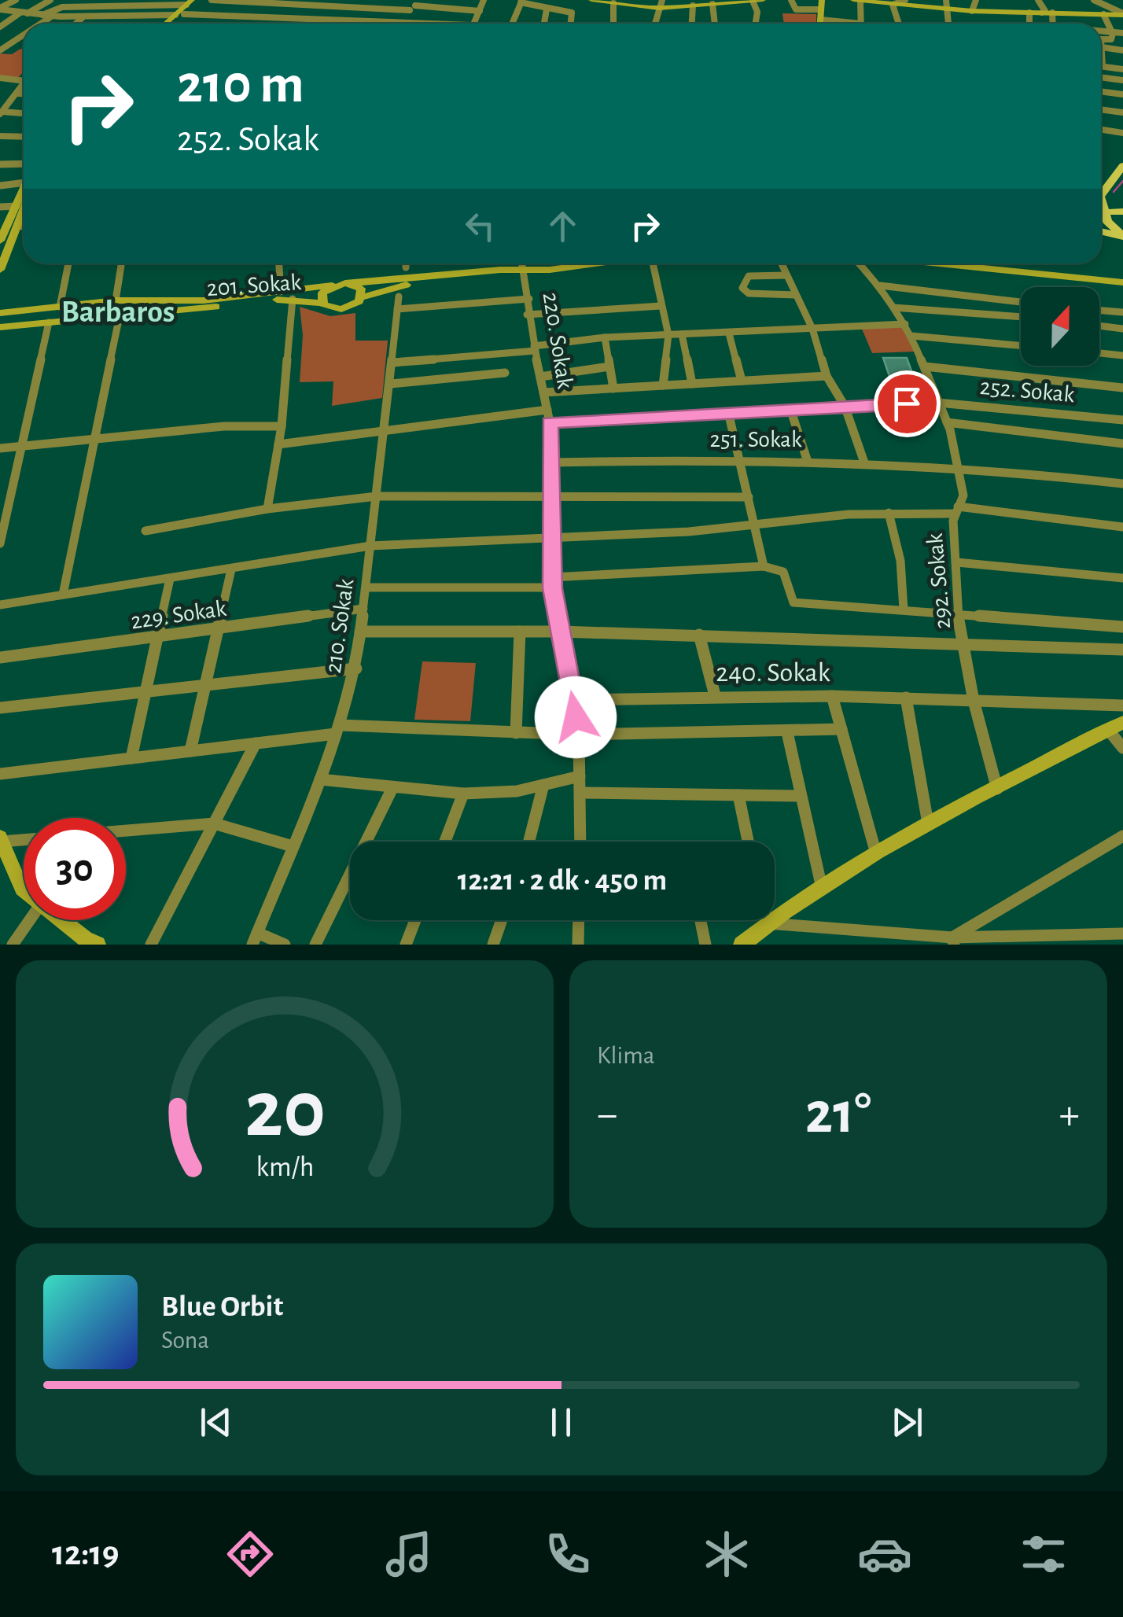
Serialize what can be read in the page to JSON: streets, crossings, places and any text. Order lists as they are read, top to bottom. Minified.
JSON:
{"streets":{"street":["201. Sokak","220. Sokak","252. Sokak","251. Sokak","292. Sokak","229. Sokak","210. Sokak","240. Sokak"]},"crossings":[["201. Sokak","220. Sokak"],["220. Sokak","252. Sokak"],["220. Sokak","251. Sokak"],["220. Sokak","240. Sokak"],["252. Sokak","292. Sokak"],["251. Sokak","292. Sokak"],["292. Sokak","240. Sokak"],["229. Sokak","210. Sokak"]],"districts":["Barbaros"],"north":"top","page":{"turn":["210 m","252. Sokak"],"limit":"30","trip":"12:21 · 2 dk · 450 m","tile":"Klima","heat":["−","21°","+"],"song":["Blue Orbit","Sona"],"tabs":"12:19","gauge":["20","km/h"]}}
